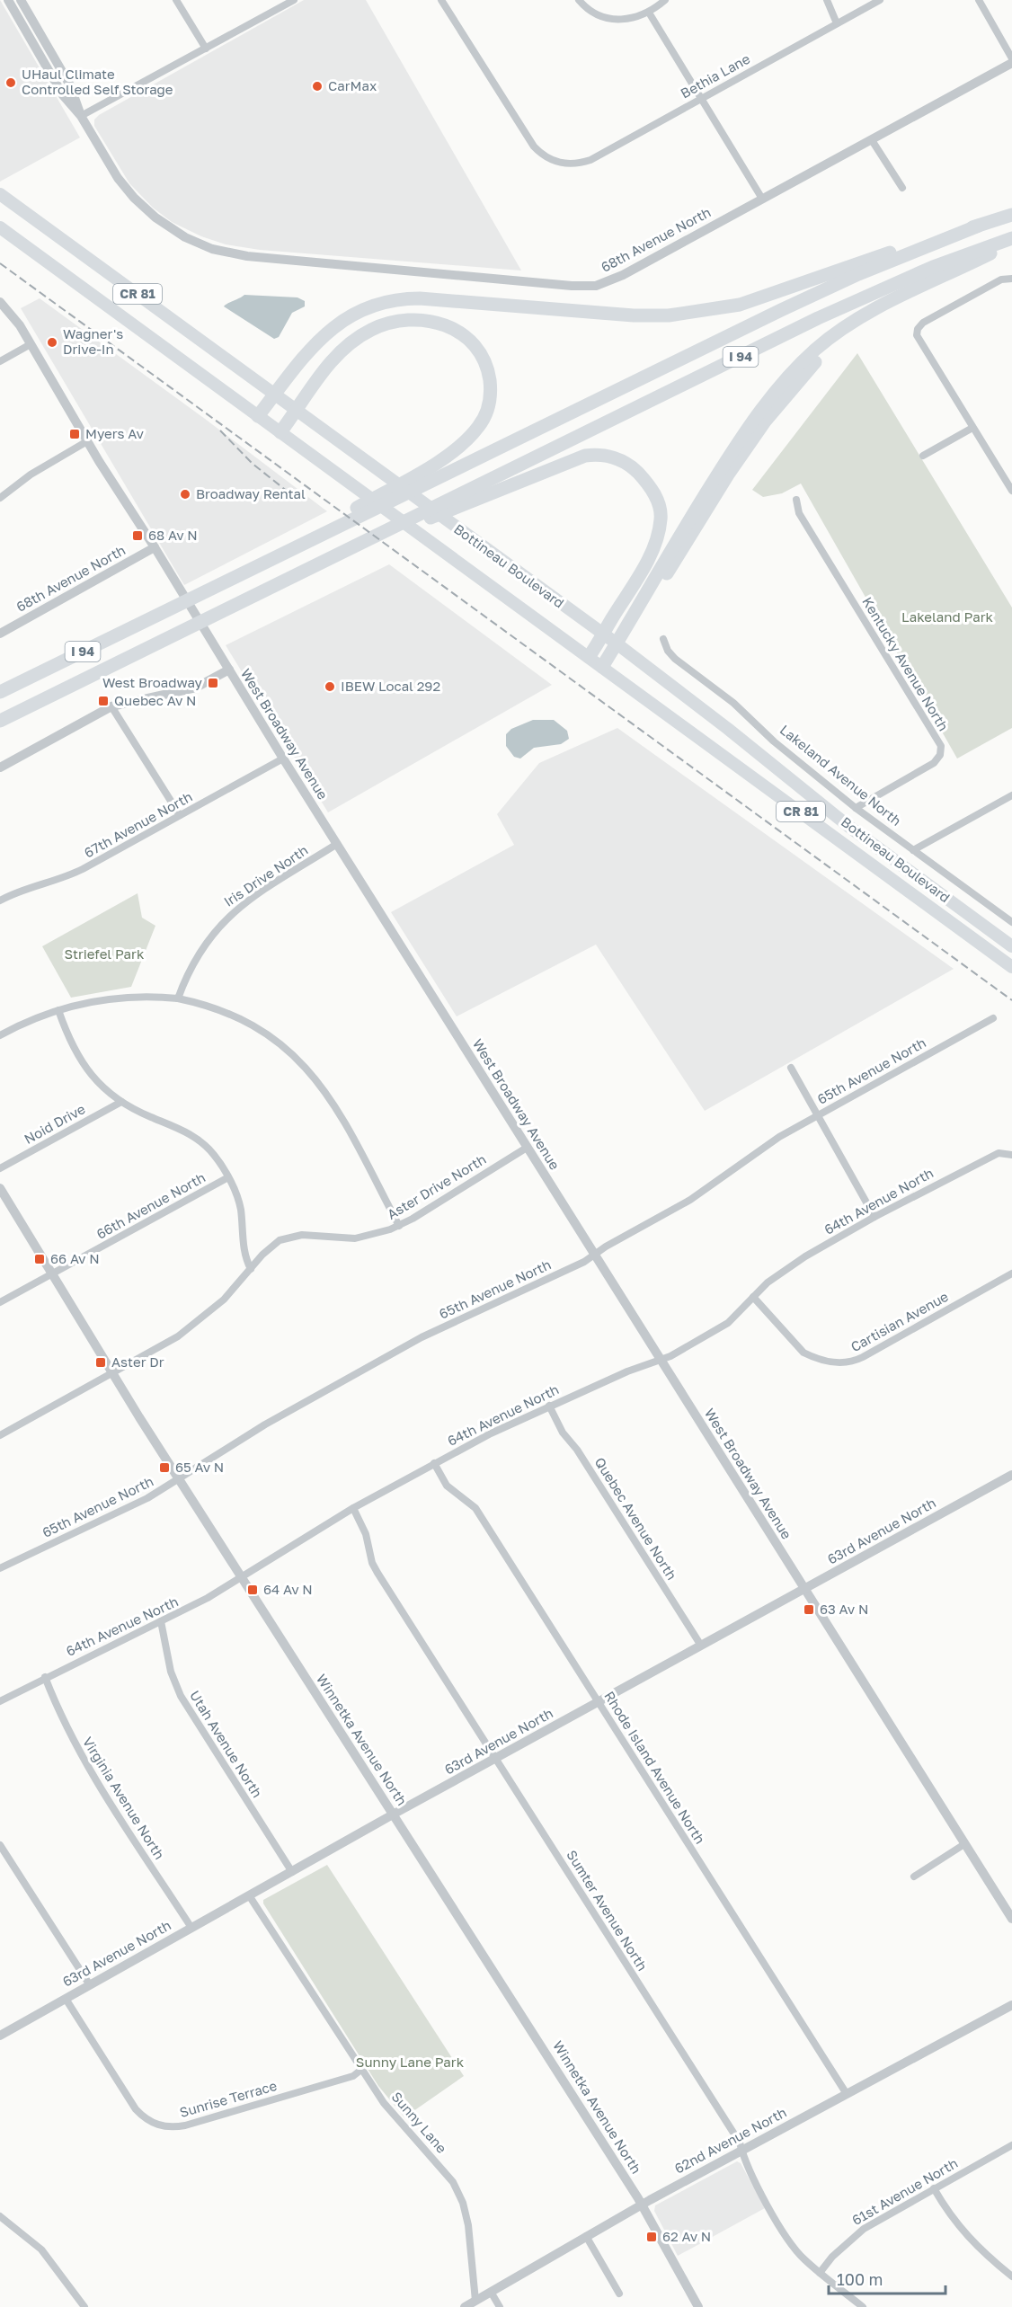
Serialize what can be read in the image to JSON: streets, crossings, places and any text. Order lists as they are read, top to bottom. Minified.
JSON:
{"streets":{"highway":["CR 81","I 94","Bottineau Boulevard"],"street":["Bethia Lane","68th Avenue North","Kentucky Avenue North","West Broadway Avenue","Lakeland Avenue North","67th Avenue North","Iris Drive North","65th Avenue North","Noid Drive","Aster Drive North","64th Avenue North","66th Avenue North","Cartisian Avenue","Quebec Avenue North","63rd Avenue North","Winnetka Avenue North","Utah Avenue North","Rhode Island Avenue North","Virginia Avenue North","Sumter Avenue North","Sunrise Terrace","Sunny Lane","62nd Avenue North","61st Avenue North"]},"crossings":[["68th Avenue North","West Broadway Avenue"],["Kentucky Avenue North","Lakeland Avenue North"],["West Broadway Avenue","67th Avenue North"],["West Broadway Avenue","Iris Drive North"],["West Broadway Avenue","65th Avenue North"],["West Broadway Avenue","Aster Drive North"],["West Broadway Avenue","64th Avenue North"],["West Broadway Avenue","63rd Avenue North"],["65th Avenue North","Winnetka Avenue North"],["Aster Drive North","Winnetka Avenue North"],["64th Avenue North","Cartisian Avenue"],["64th Avenue North","Quebec Avenue North"],["64th Avenue North","Winnetka Avenue North"],["64th Avenue North","Utah Avenue North"],["64th Avenue North","Rhode Island Avenue North"],["64th Avenue North","Virginia Avenue North"],["64th Avenue North","Sumter Avenue North"],["66th Avenue North","Winnetka Avenue North"],["Quebec Avenue North","63rd Avenue North"],["63rd Avenue North","Winnetka Avenue North"],["63rd Avenue North","Utah Avenue North"],["63rd Avenue North","Rhode Island Avenue North"],["63rd Avenue North","Virginia Avenue North"],["63rd Avenue North","Sumter Avenue North"],["63rd Avenue North","Sunrise Terrace"],["63rd Avenue North","Sunny Lane"],["Winnetka Avenue North","62nd Avenue North"],["Rhode Island Avenue North","62nd Avenue North"],["Sumter Avenue North","62nd Avenue North"],["Sumter Avenue North","61st Avenue North"],["Sunrise Terrace","Sunny Lane"],["Sunny Lane","62nd Avenue North"]],"parks":["Lakeland Park","Striefel Park","Sunny Lane Park"],"places":{"other":["UHaul Climate Controlled Self Storage","CarMax","Wagner's Drive-In","Broadway Rental","IBEW Local 292"],"transit":["Myers Av","68 Av N","West Broadway","Quebec Av N","66 Av N","Aster Dr","65 Av N","64 Av N","63 Av N","62 Av N"]},"scale_bar":"100 m"}
